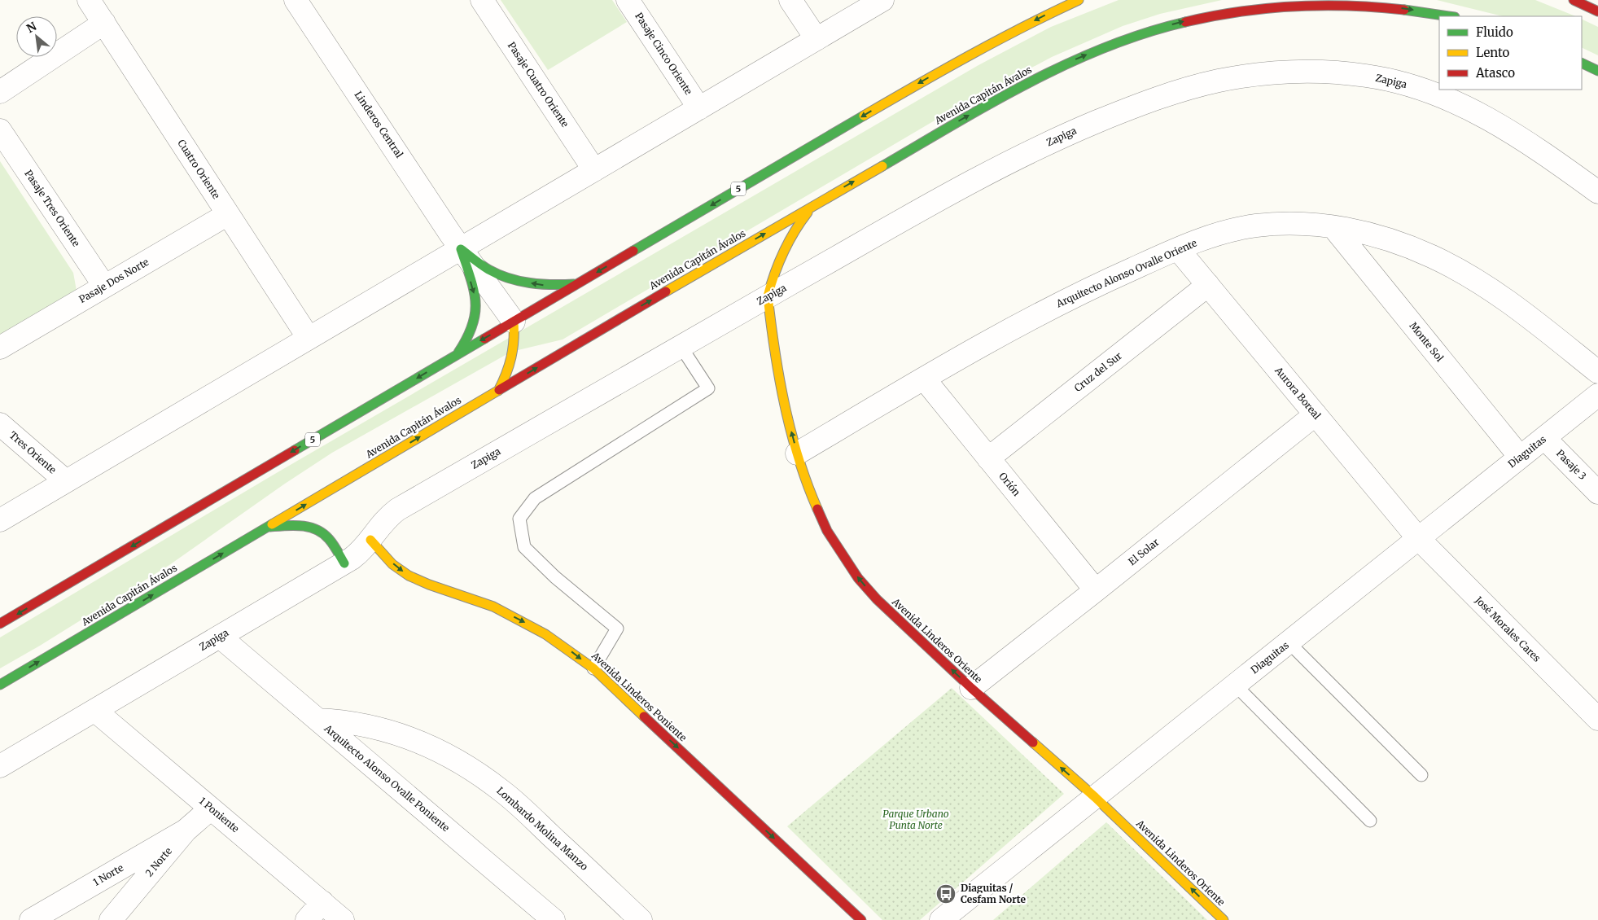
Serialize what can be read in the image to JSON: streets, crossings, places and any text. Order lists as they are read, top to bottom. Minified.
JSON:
{"streets":{"main road":["Avenida Capitán Ávalos","5","Avenida Linderos Oriente","Avenida Linderos Poniente"],"street":["Pasaje Cinco Oriente","Zapiga","Pasaje Cuatro Oriente","Linderos Central","Cuatro Oriente","Pasaje Tres Oriente","Arquitecto Alonso Ovalle Oriente","Pasaje Dos Norte","Monte Sol","Cruz del Sur","Aurora Boreal","Diaguitas","Tres Oriente","Pasaje 3","Orión","El Solar","José Morales Cares","Arquitecto Alonso Ovalle Poniente","1 Poniente","Lombardo Molina Manzo","2 Norte","1 Norte"]},"crossings":[["Zapiga","Avenida Linderos Oriente"],["Zapiga","Avenida Linderos Poniente"],["Zapiga","Arquitecto Alonso Ovalle Poniente"],["Zapiga","1 Poniente"],["Linderos Central","5"],["Cuatro Oriente","Pasaje Dos Norte"],["Pasaje Tres Oriente","Pasaje Dos Norte"],["Arquitecto Alonso Ovalle Oriente","Monte Sol"],["Arquitecto Alonso Ovalle Oriente","Aurora Boreal"],["Arquitecto Alonso Ovalle Oriente","Orión"],["Arquitecto Alonso Ovalle Oriente","Avenida Linderos Oriente"],["Monte Sol","Diaguitas"],["Cruz del Sur","Aurora Boreal"],["Cruz del Sur","Orión"],["Aurora Boreal","Diaguitas"],["Aurora Boreal","El Solar"],["Aurora Boreal","José Morales Cares"],["Diaguitas","Pasaje 3"],["Diaguitas","José Morales Cares"],["Diaguitas","Avenida Linderos Oriente"],["Orión","El Solar"],["El Solar","Avenida Linderos Oriente"],["Arquitecto Alonso Ovalle Poniente","Lombardo Molina Manzo"],["1 Poniente","2 Norte"],["2 Norte","1 Norte"]],"one_way":["Avenida Linderos Oriente","Avenida Linderos Poniente"],"parks":["Parque Urbano Punta Norte"],"places":{"bus stop":["Diaguitas / Cesfam Norte"]},"legend":["Fluido","Lento","Atasco"],"north":"top left"}
